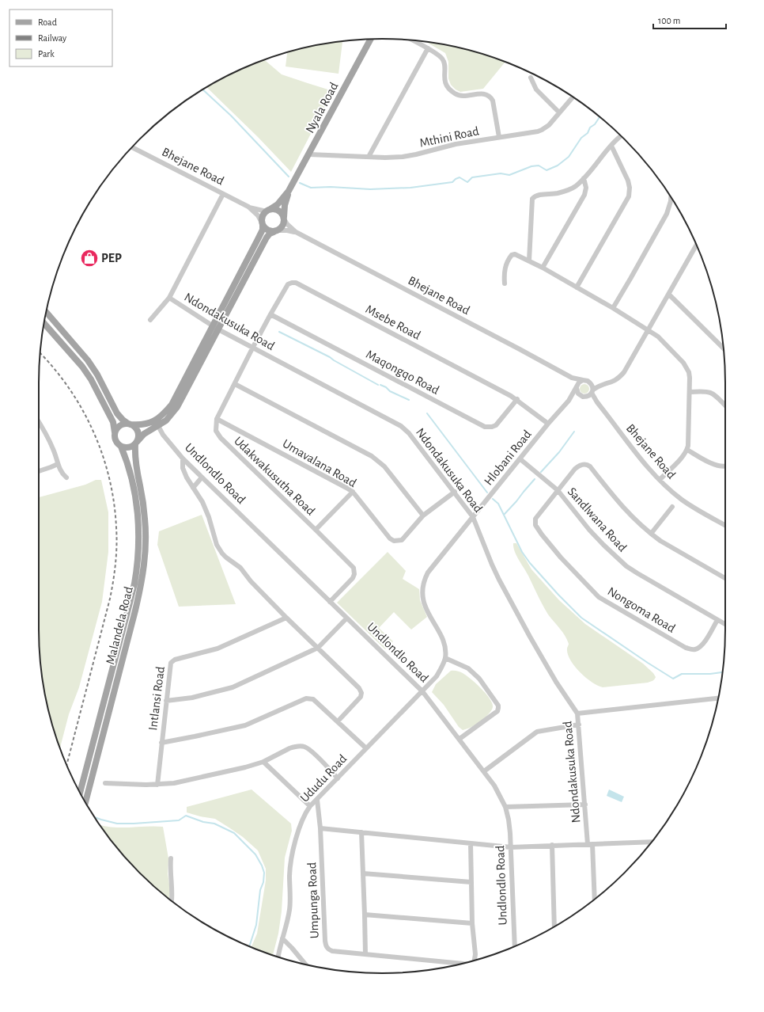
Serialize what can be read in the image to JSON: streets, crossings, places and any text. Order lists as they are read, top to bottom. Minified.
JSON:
{"streets":{"main road":["Nyala Road","Malandela Road"],"street":["Mthini Road","Bhejane Road","Ndondakusuka Road","Msebe Road","Maqongqo Road","Hlobani Road","Umavalana Road","Undlondlo Road","Udakwakusutha Road","Sandlwana Road","Nongoma Road","Intlansi Road","Ududu Road","Umpunga Road"]},"crossings":[["Nyala Road","Mthini Road"],["Nyala Road","Bhejane Road"],["Bhejane Road","Hlobani Road"],["Ndondakusuka Road","Msebe Road"],["Ndondakusuka Road","Hlobani Road"],["Ndondakusuka Road","Umavalana Road"],["Msebe Road","Maqongqo Road"],["Msebe Road","Hlobani Road"],["Hlobani Road","Sandlwana Road"],["Umavalana Road","Udakwakusutha Road"],["Undlondlo Road","Udakwakusutha Road"],["Undlondlo Road","Ududu Road"],["Sandlwana Road","Nongoma Road"],["Ududu Road","Umpunga Road"]],"places":{"shop":["PEP"]},"legend":["Road","Railway","Park"],"scale_bar":"100 m"}
